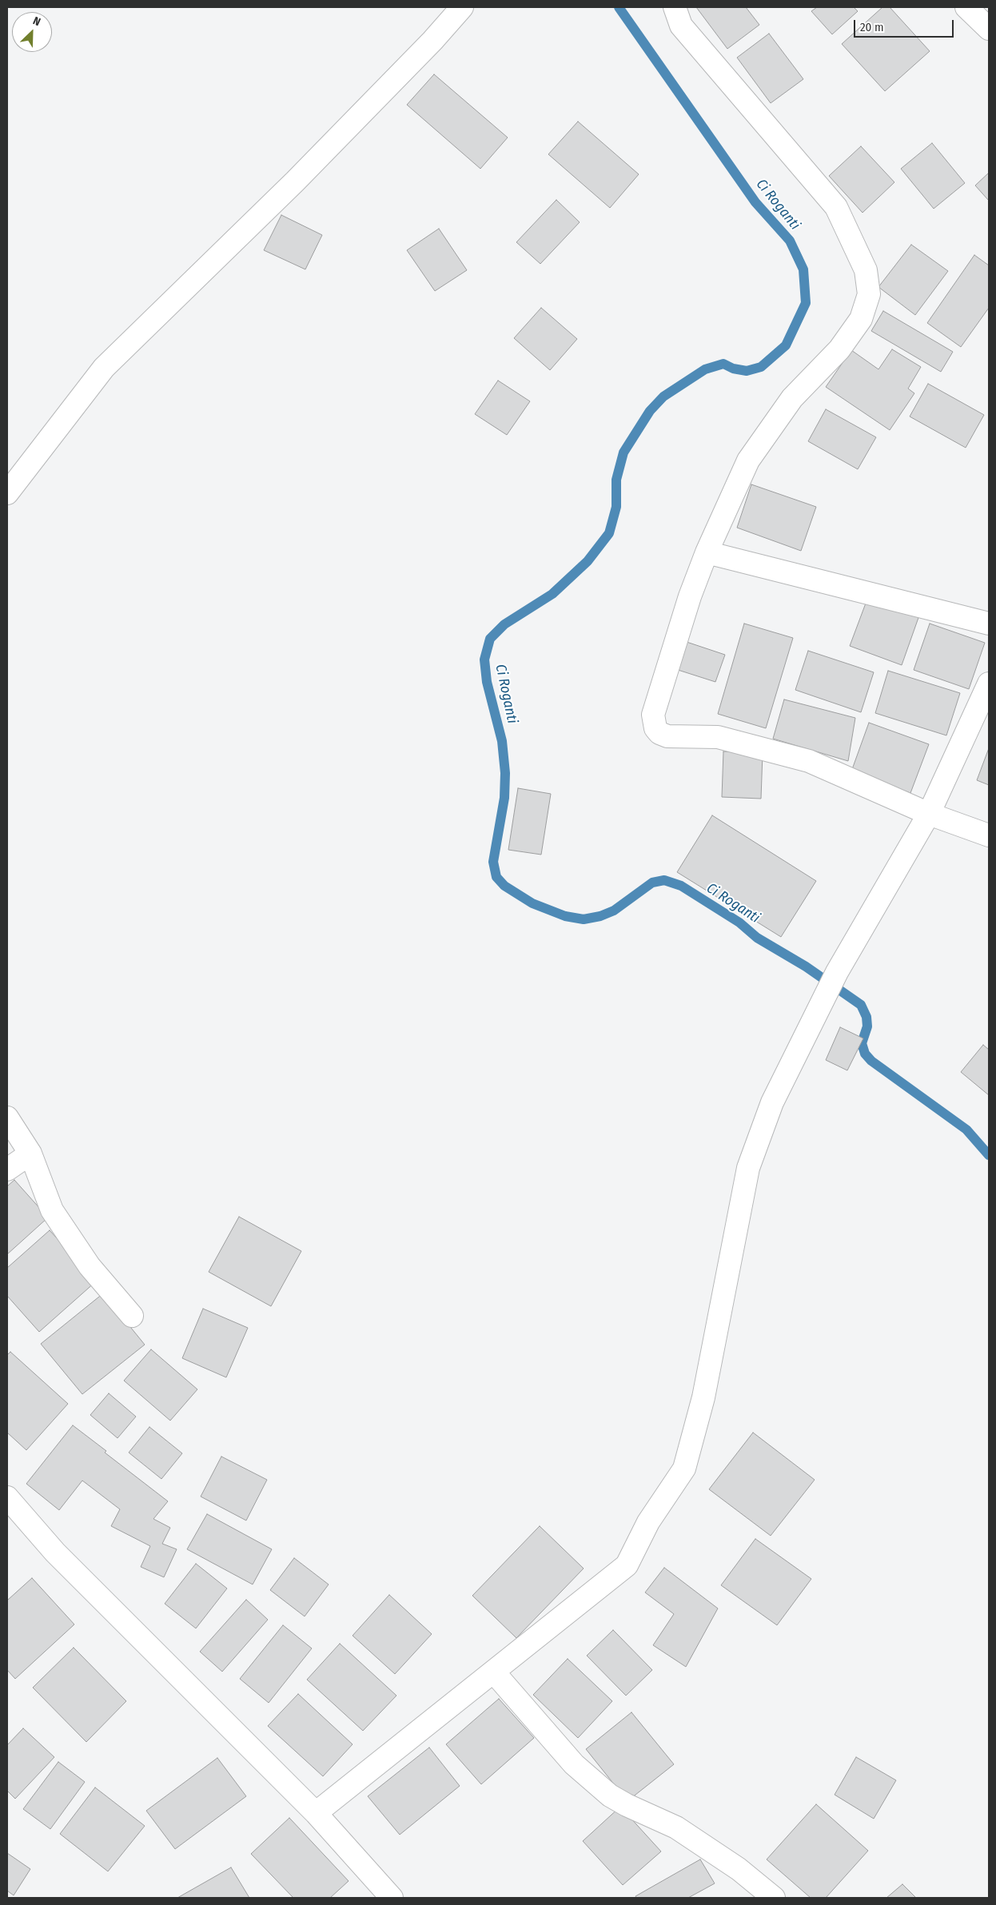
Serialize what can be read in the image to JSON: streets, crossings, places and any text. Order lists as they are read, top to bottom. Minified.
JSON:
{"water":["Ci Roganti"],"scale_bar":"20 m","north":"top right"}
